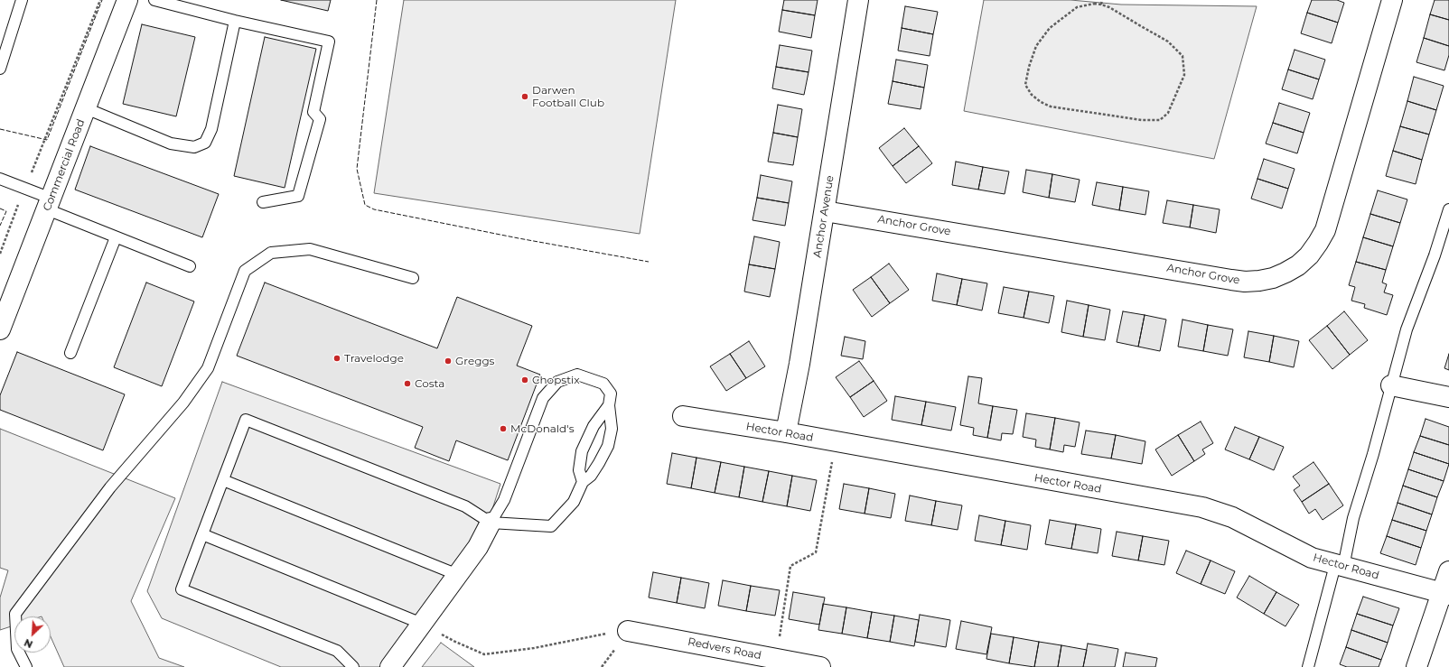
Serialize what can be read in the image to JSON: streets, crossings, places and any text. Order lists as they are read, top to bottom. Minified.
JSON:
{"streets":{"main road":["Commercial Road","Anchor Avenue","Anchor Grove","Hector Road","Redvers Road"]},"crossings":[["Anchor Avenue","Anchor Grove"],["Anchor Avenue","Hector Road"]],"places":["Darwen Football Club","Travelodge","Greggs","Chopstix","Costa","McDonald's"],"north":"bottom left"}
